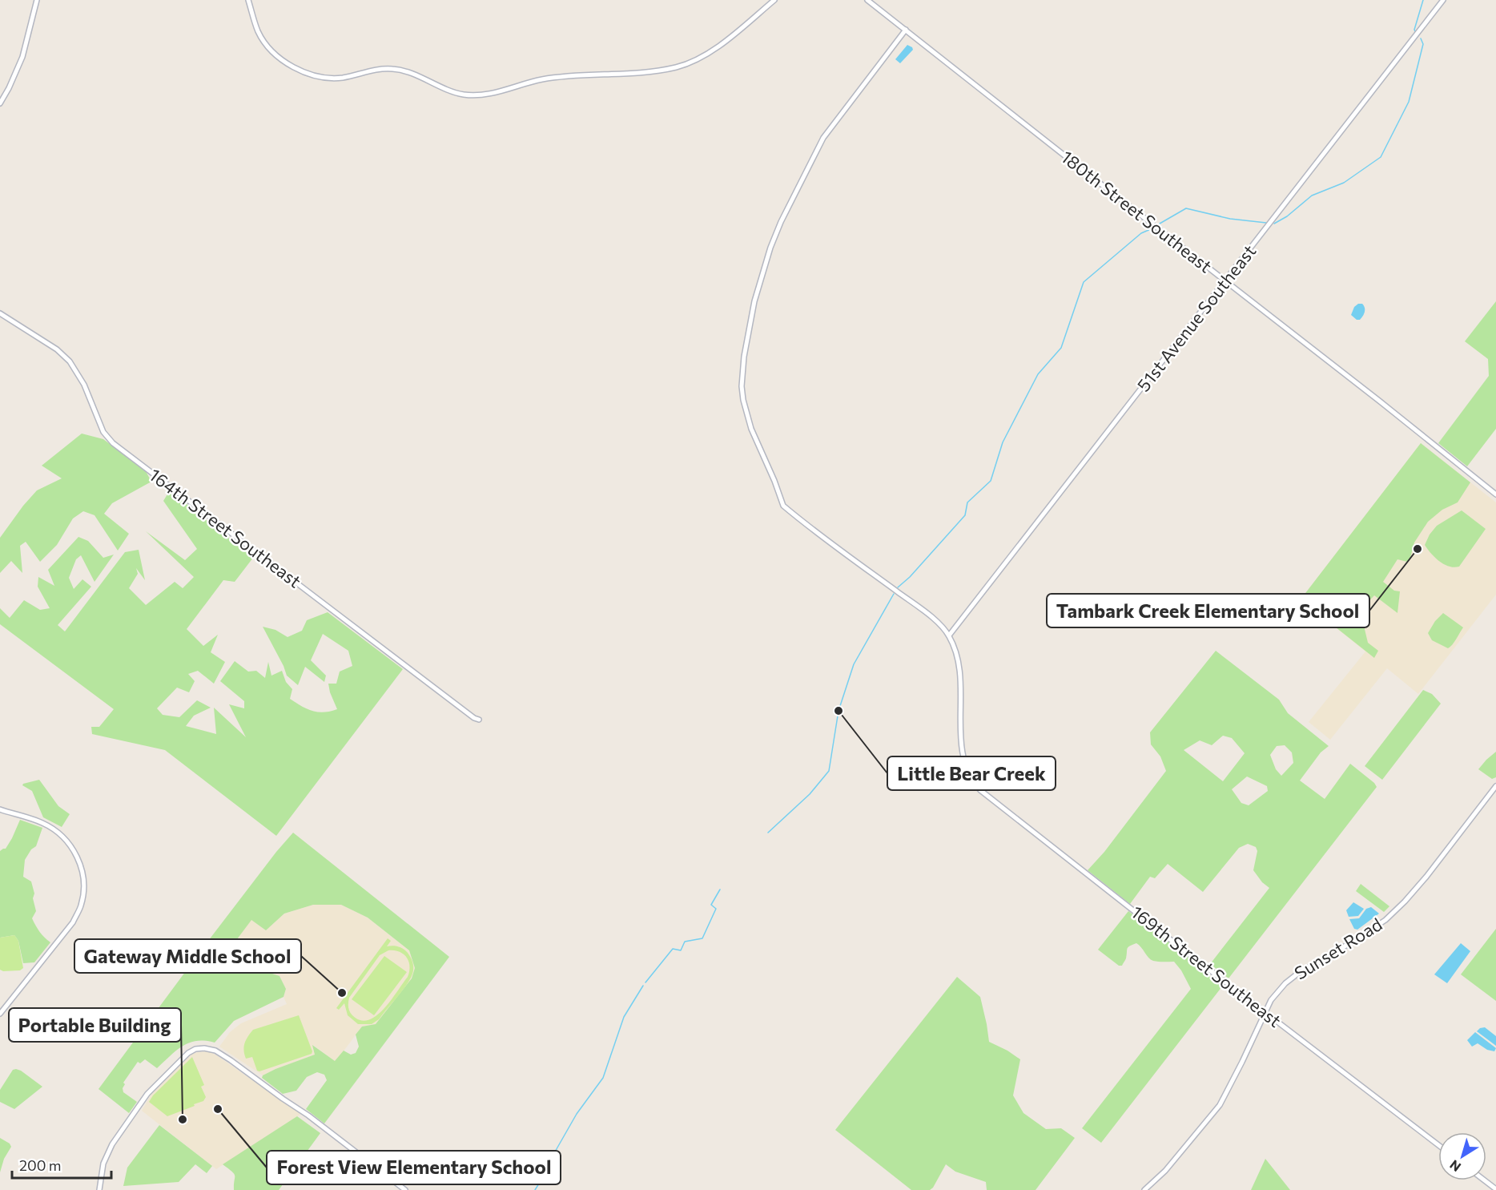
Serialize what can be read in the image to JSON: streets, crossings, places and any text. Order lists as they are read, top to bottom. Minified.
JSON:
{"streets":{"street":["180th Street Southeast","51st Avenue Southeast","164th Street Southeast","Sunset Road","169th Street Southeast"]},"crossings":[["180th Street Southeast","51st Avenue Southeast"],["51st Avenue Southeast","169th Street Southeast"],["Sunset Road","169th Street Southeast"]],"places":["Tambark Creek Elementary School","Little Bear Creek","Gateway Middle School","Forest View Elementary School","Portable Building"],"scale_bar":"200 m","north":"bottom left"}
